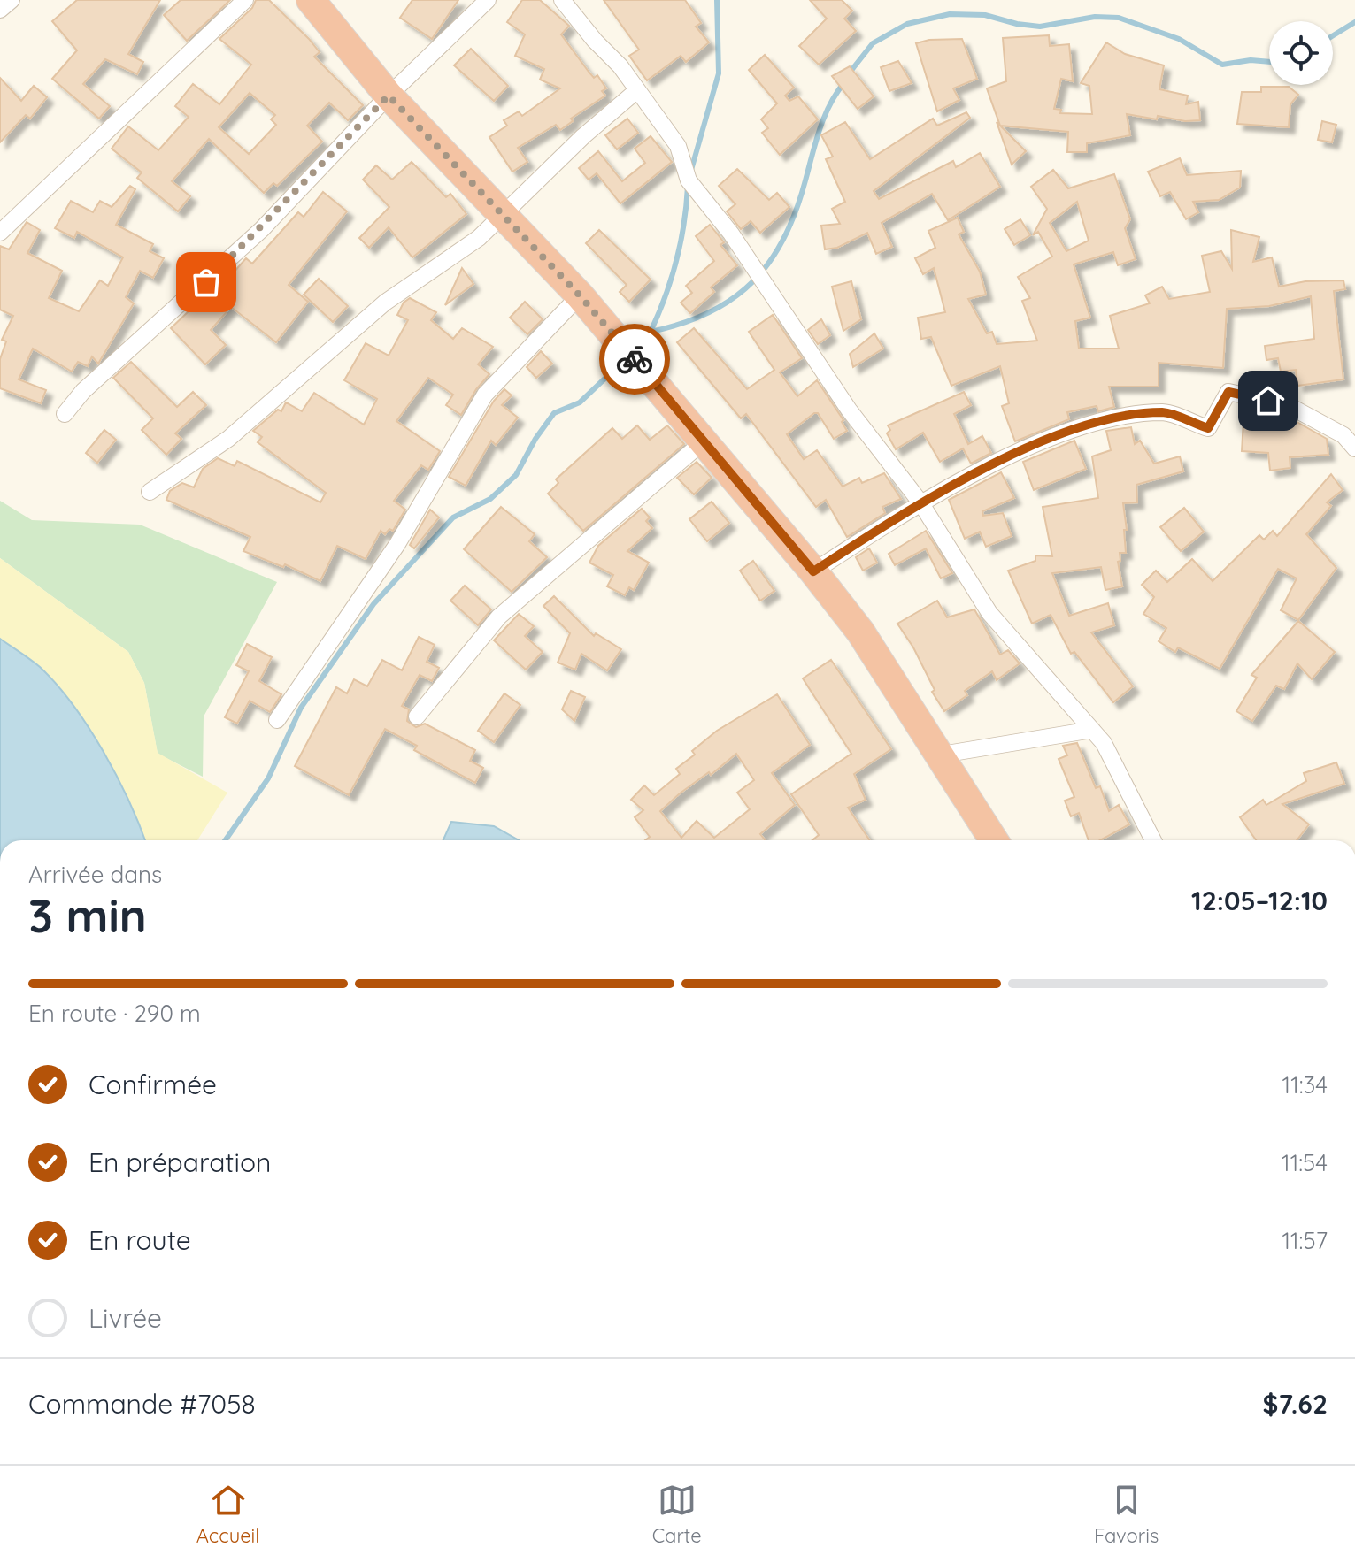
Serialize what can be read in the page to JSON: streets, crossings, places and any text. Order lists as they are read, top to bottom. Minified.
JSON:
{"page":{"heading":["3 min","Arrivée dans","12:05–12:10"],"panel":["Commande #7058","$7.62"],"bar":"En route · 290 m","list":[["Confirmée","11:34"],["En préparation","11:54"],["En route","11:57"],"Livrée"],"tabs":["Accueil","Carte","Favoris"]}}
